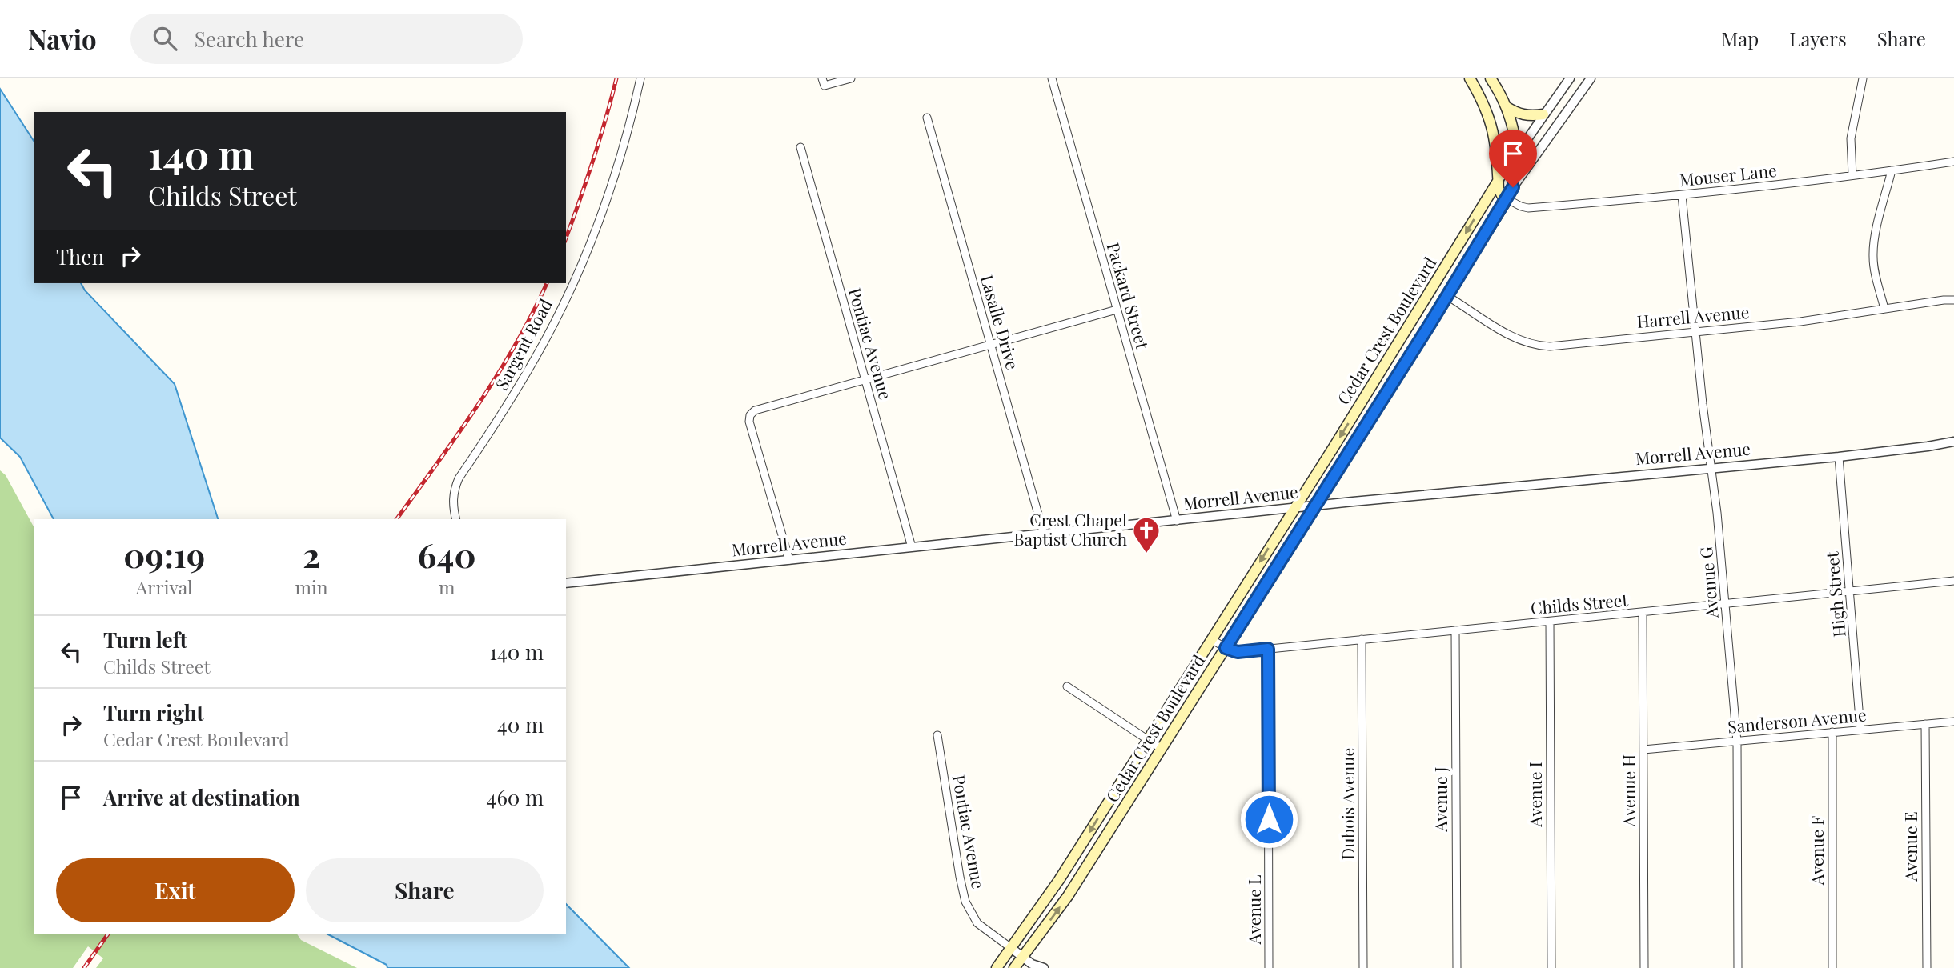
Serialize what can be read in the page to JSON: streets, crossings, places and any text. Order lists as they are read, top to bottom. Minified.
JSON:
{"streets":{"main road":["Cedar Crest Boulevard"],"street":["Mouser Lane","Packard Street","Harrell Avenue","Lasalle Drive","Pontiac Avenue","Sargent Road","Morrell Avenue","Avenue G","High Street","Childs Street","Sanderson Avenue","Avenue H","Avenue I","Avenue J","Dubois Avenue","Avenue E","Avenue F","Avenue L"]},"crossings":[["Mouser Lane","Cedar Crest Boulevard"],["Mouser Lane","Avenue G"],["Packard Street","Morrell Avenue"],["Harrell Avenue","Cedar Crest Boulevard"],["Harrell Avenue","Avenue G"],["Lasalle Drive","Morrell Avenue"],["Cedar Crest Boulevard","Pontiac Avenue"],["Cedar Crest Boulevard","Morrell Avenue"],["Cedar Crest Boulevard","Childs Street"],["Pontiac Avenue","Morrell Avenue"],["Morrell Avenue","Avenue G"],["Morrell Avenue","High Street"],["Avenue G","Childs Street"],["Avenue G","Sanderson Avenue"],["High Street","Childs Street"],["High Street","Sanderson Avenue"],["Childs Street","Avenue H"],["Childs Street","Avenue I"],["Childs Street","Avenue J"],["Childs Street","Dubois Avenue"],["Childs Street","Avenue L"],["Sanderson Avenue","Avenue H"],["Sanderson Avenue","Avenue E"],["Sanderson Avenue","Avenue F"]],"places":{"church":["Crest Chapel Baptist Church"]},"page":{"header":"Navio","search":"Search here","nav":["Map","Layers","Share"],"turn":["140 m","Childs Street"],"then":"Then","eta":["09:19","Arrival","2","min","640","m"],"list":[{"name":"Turn left","note":"Childs Street","value":"140 m"},{"name":"Turn right","note":"Cedar Crest Boulevard","value":"40 m"},{"name":"Arrive at destination","value":"460 m"}],"buttons":["Exit","Share"]}}
